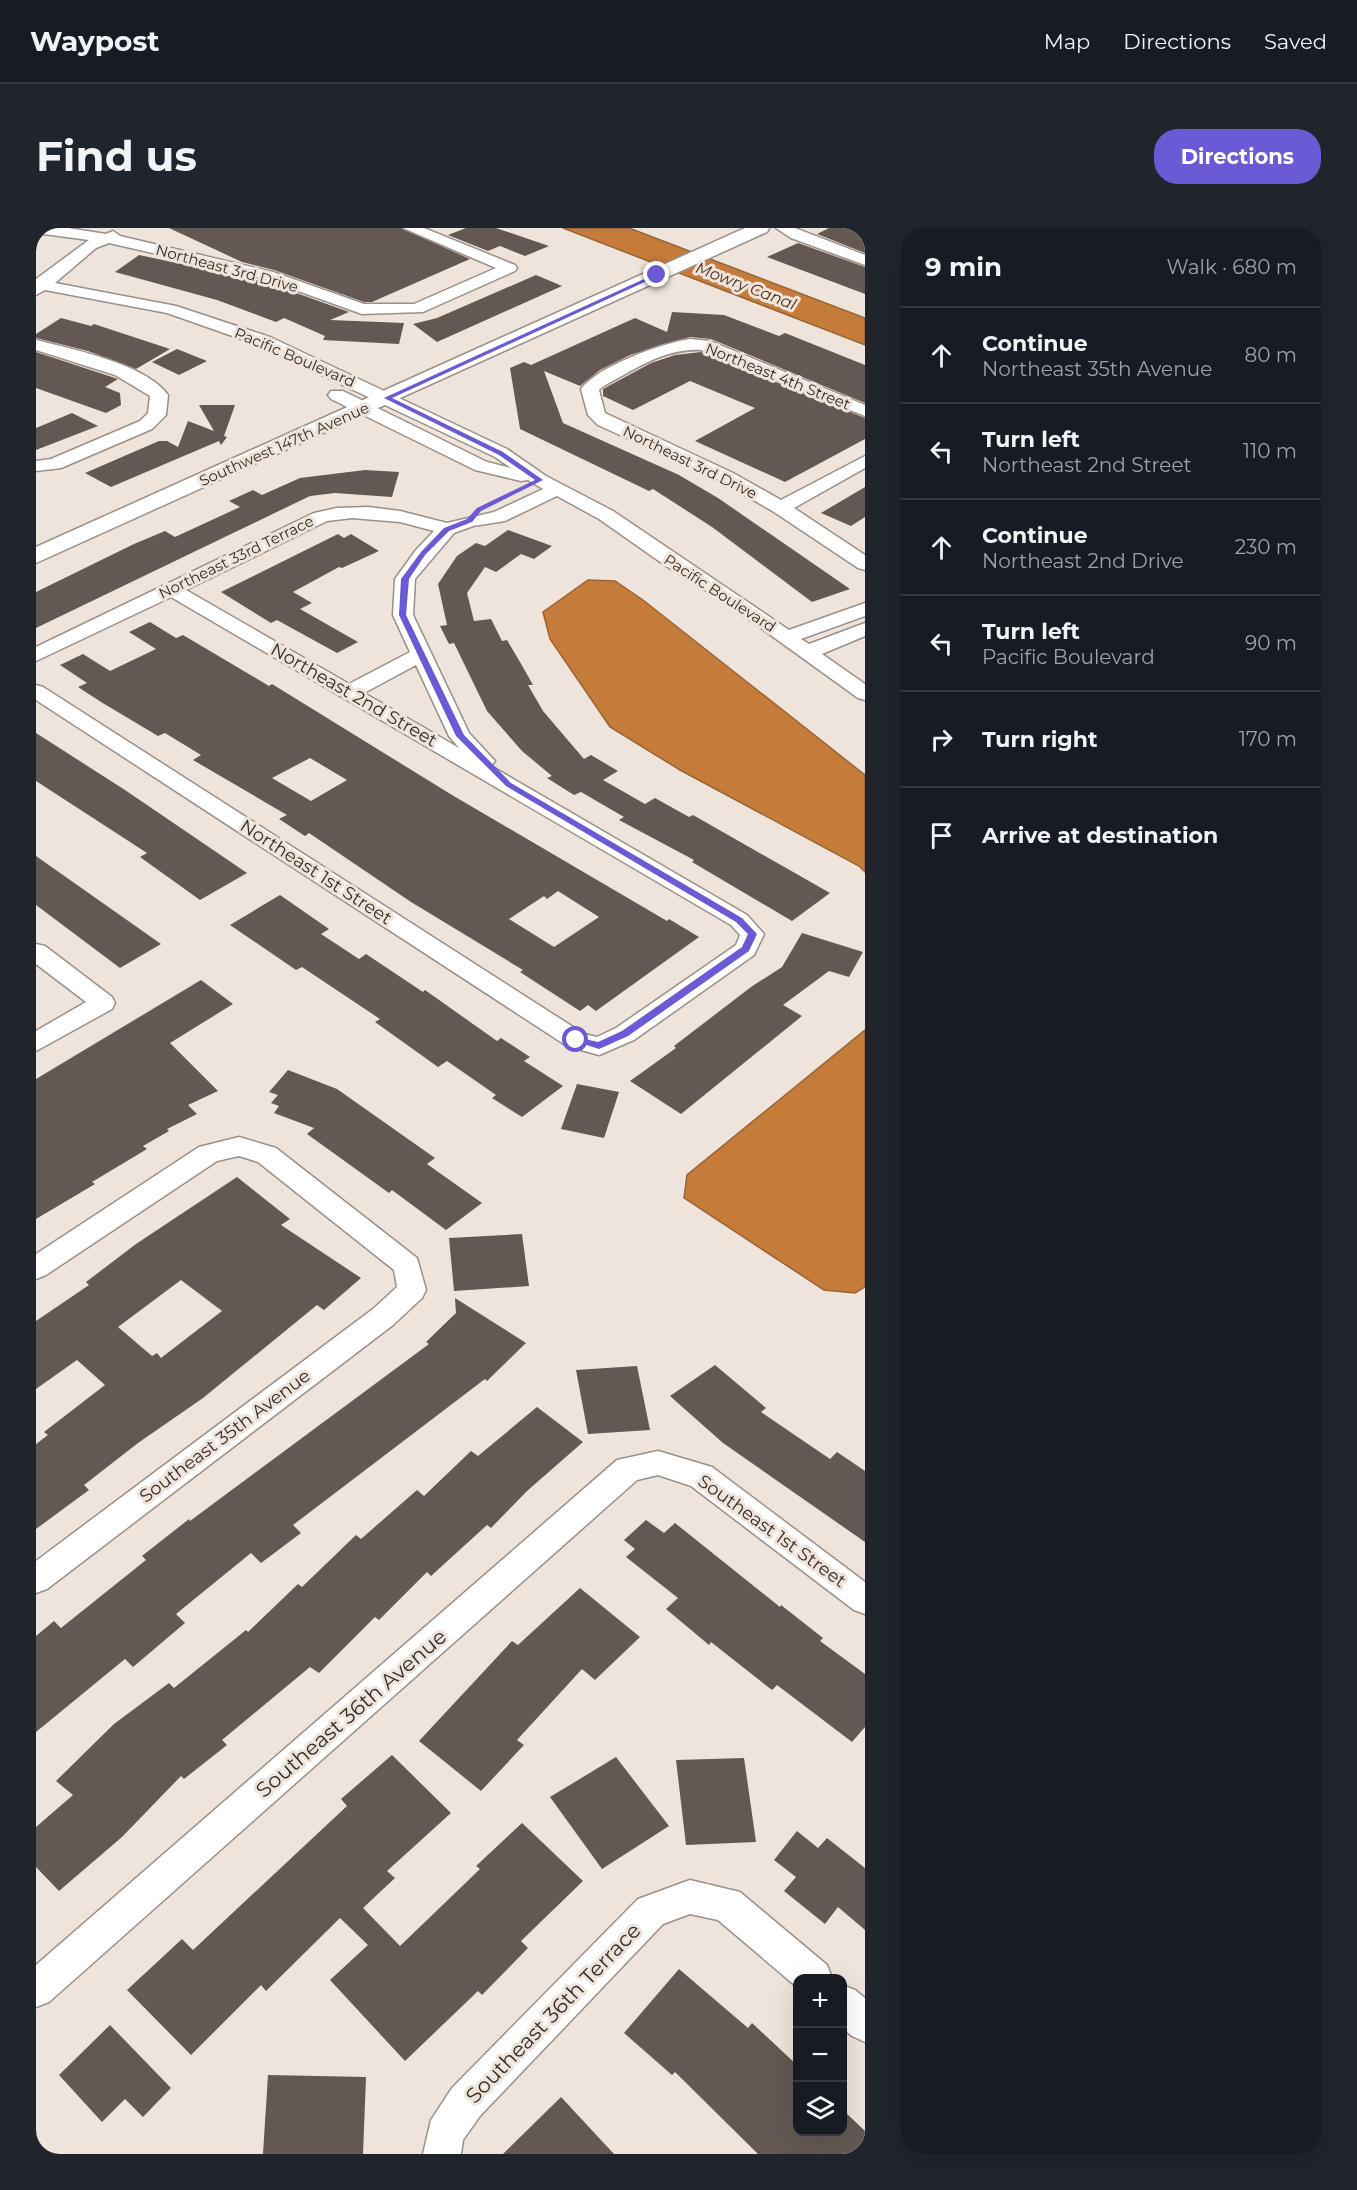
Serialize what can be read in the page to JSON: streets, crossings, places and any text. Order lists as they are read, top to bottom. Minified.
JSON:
{"streets":{"street":["Northeast 3rd Drive","Pacific Boulevard","Northeast 4th Street","Southwest 147th Avenue","Northeast 33rd Terrace","Northeast 2nd Street","Northeast 1st Street","Southeast 35th Avenue","Southeast 1st Street","Southeast 36th Avenue","Southeast 36th Terrace"]},"crossings":[["Northeast 3rd Drive","Northeast 4th Street"],["Pacific Boulevard","Southwest 147th Avenue"],["Northeast 33rd Terrace","Northeast 2nd Street"],["Northeast 2nd Street","Northeast 1st Street"],["Southeast 1st Street","Southeast 36th Avenue"]],"water":["Mowry Canal"],"page":{"header":"Waypost","nav":["Map","Directions","Saved"],"buttons":"Directions","title":"Find us","heading":["9 min","Walk · 680 m"],"list":[["Continue","Northeast 35th Avenue","80 m"],["Turn left","Northeast 2nd Street","110 m"],["Continue","Northeast 2nd Drive","230 m"],["Turn left","Pacific Boulevard","90 m"],["Turn right","170 m"],"Arrive at destination"],"map_buttons":["+","−"]}}
